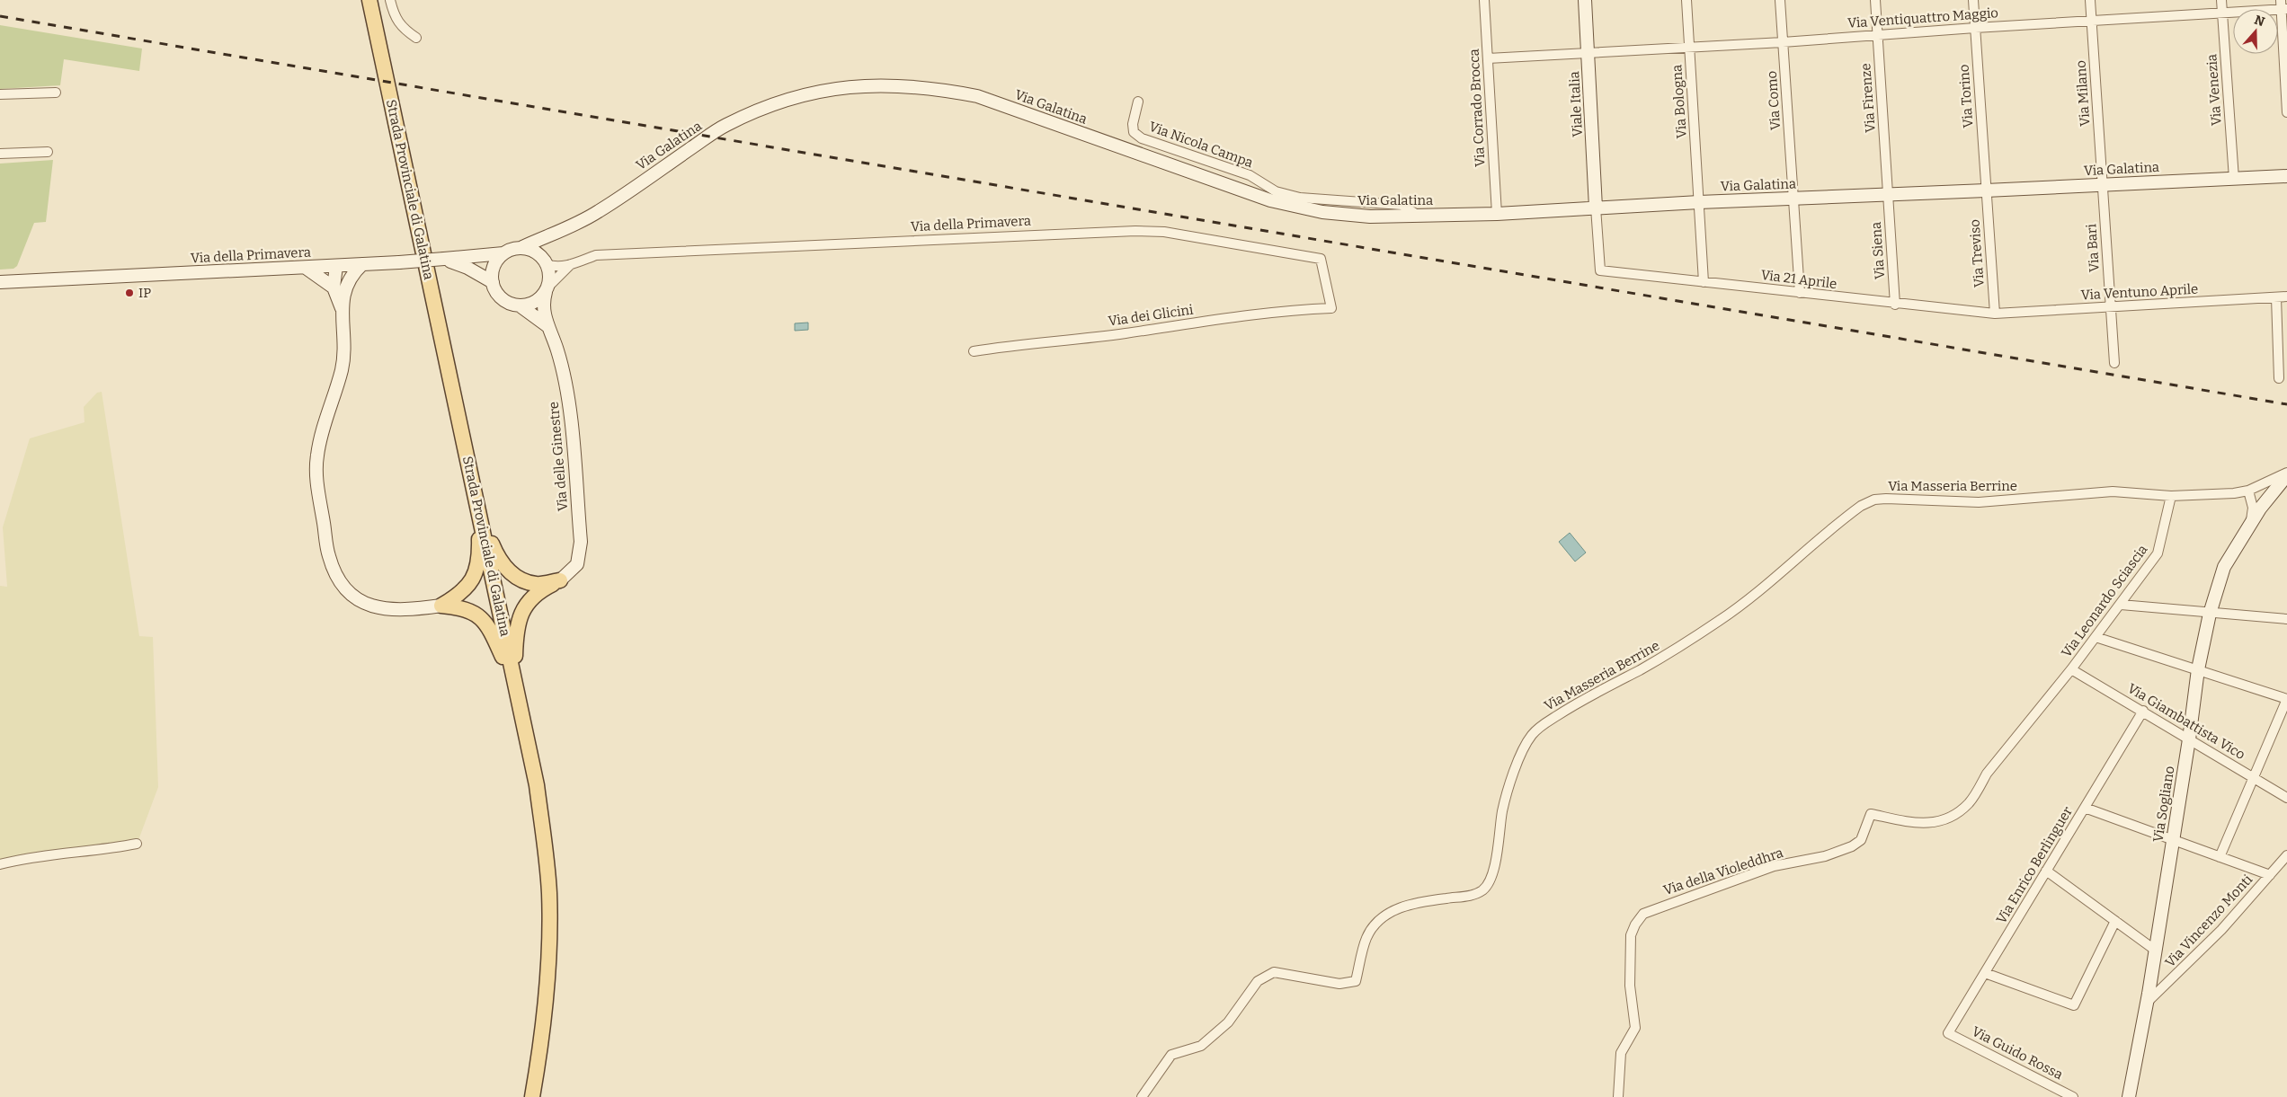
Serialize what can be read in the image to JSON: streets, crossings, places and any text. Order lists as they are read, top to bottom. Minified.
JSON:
{"streets":{"main road":["Strada Provinciale di Galatina"],"street":["Via Ventiquattro Maggio","Via Venezia","Via Milano","Via Torino","Via Firenze","Via Como","Via Bologna","Viale Italia","Via Galatina","Via Corrado Brocca","Via Nicola Campa","Via della Primavera","Via Bari","Via Siena","Via Treviso","Via 21 Aprile","Via Ventuno Aprile","Via dei Glicini","Via delle Ginestre","Via Masseria Berrine","Via Leonardo Sciascia","Via Giambattista Vico","Via Sogliano","Via Enrico Berlinguer","Via della Violeddhra","Via Vincenzo Monti","Via Guido Rossa"]},"crossings":[["Via Ventiquattro Maggio","Via Venezia"],["Via Ventiquattro Maggio","Via Milano"],["Via Ventiquattro Maggio","Via Torino"],["Via Ventiquattro Maggio","Via Firenze"],["Via Ventiquattro Maggio","Via Como"],["Via Ventiquattro Maggio","Via Bologna"],["Via Ventiquattro Maggio","Viale Italia"],["Via Ventiquattro Maggio","Via Corrado Brocca"],["Via Venezia","Via Galatina"],["Via Milano","Via Galatina"],["Via Milano","Via Bari"],["Via Torino","Via Galatina"],["Via Torino","Via Treviso"],["Via Firenze","Via Galatina"],["Via Firenze","Via Siena"],["Via Como","Via Galatina"],["Via Como","Via 21 Aprile"],["Via Bologna","Via Galatina"],["Via Bologna","Via 21 Aprile"],["Viale Italia","Via Galatina"],["Viale Italia","Via 21 Aprile"],["Via Galatina","Via Corrado Brocca"],["Via Galatina","Via Nicola Campa"],["Via Galatina","Via della Primavera"],["Via Galatina","Via Bari"],["Via Galatina","Via Siena"],["Via Galatina","Via Treviso"],["Via Galatina","Via 21 Aprile"],["Via Galatina","Via delle Ginestre"],["Via della Primavera","Via dei Glicini"],["Via della Primavera","Via delle Ginestre"],["Via Bari","Via Ventuno Aprile"],["Via Siena","Via 21 Aprile"],["Via Treviso","Via 21 Aprile"],["Via Treviso","Via Ventuno Aprile"],["Via 21 Aprile","Via Ventuno Aprile"],["Via Masseria Berrine","Via Leonardo Sciascia"],["Via Masseria Berrine","Via Sogliano"],["Via Leonardo Sciascia","Via Giambattista Vico"],["Via Leonardo Sciascia","Via della Violeddhra"],["Via Giambattista Vico","Via Sogliano"],["Via Giambattista Vico","Via Enrico Berlinguer"],["Via Giambattista Vico","Via della Violeddhra"],["Via Sogliano","Via Vincenzo Monti"],["Via Enrico Berlinguer","Via Guido Rossa"]],"places":["IP"],"north":"top"}
